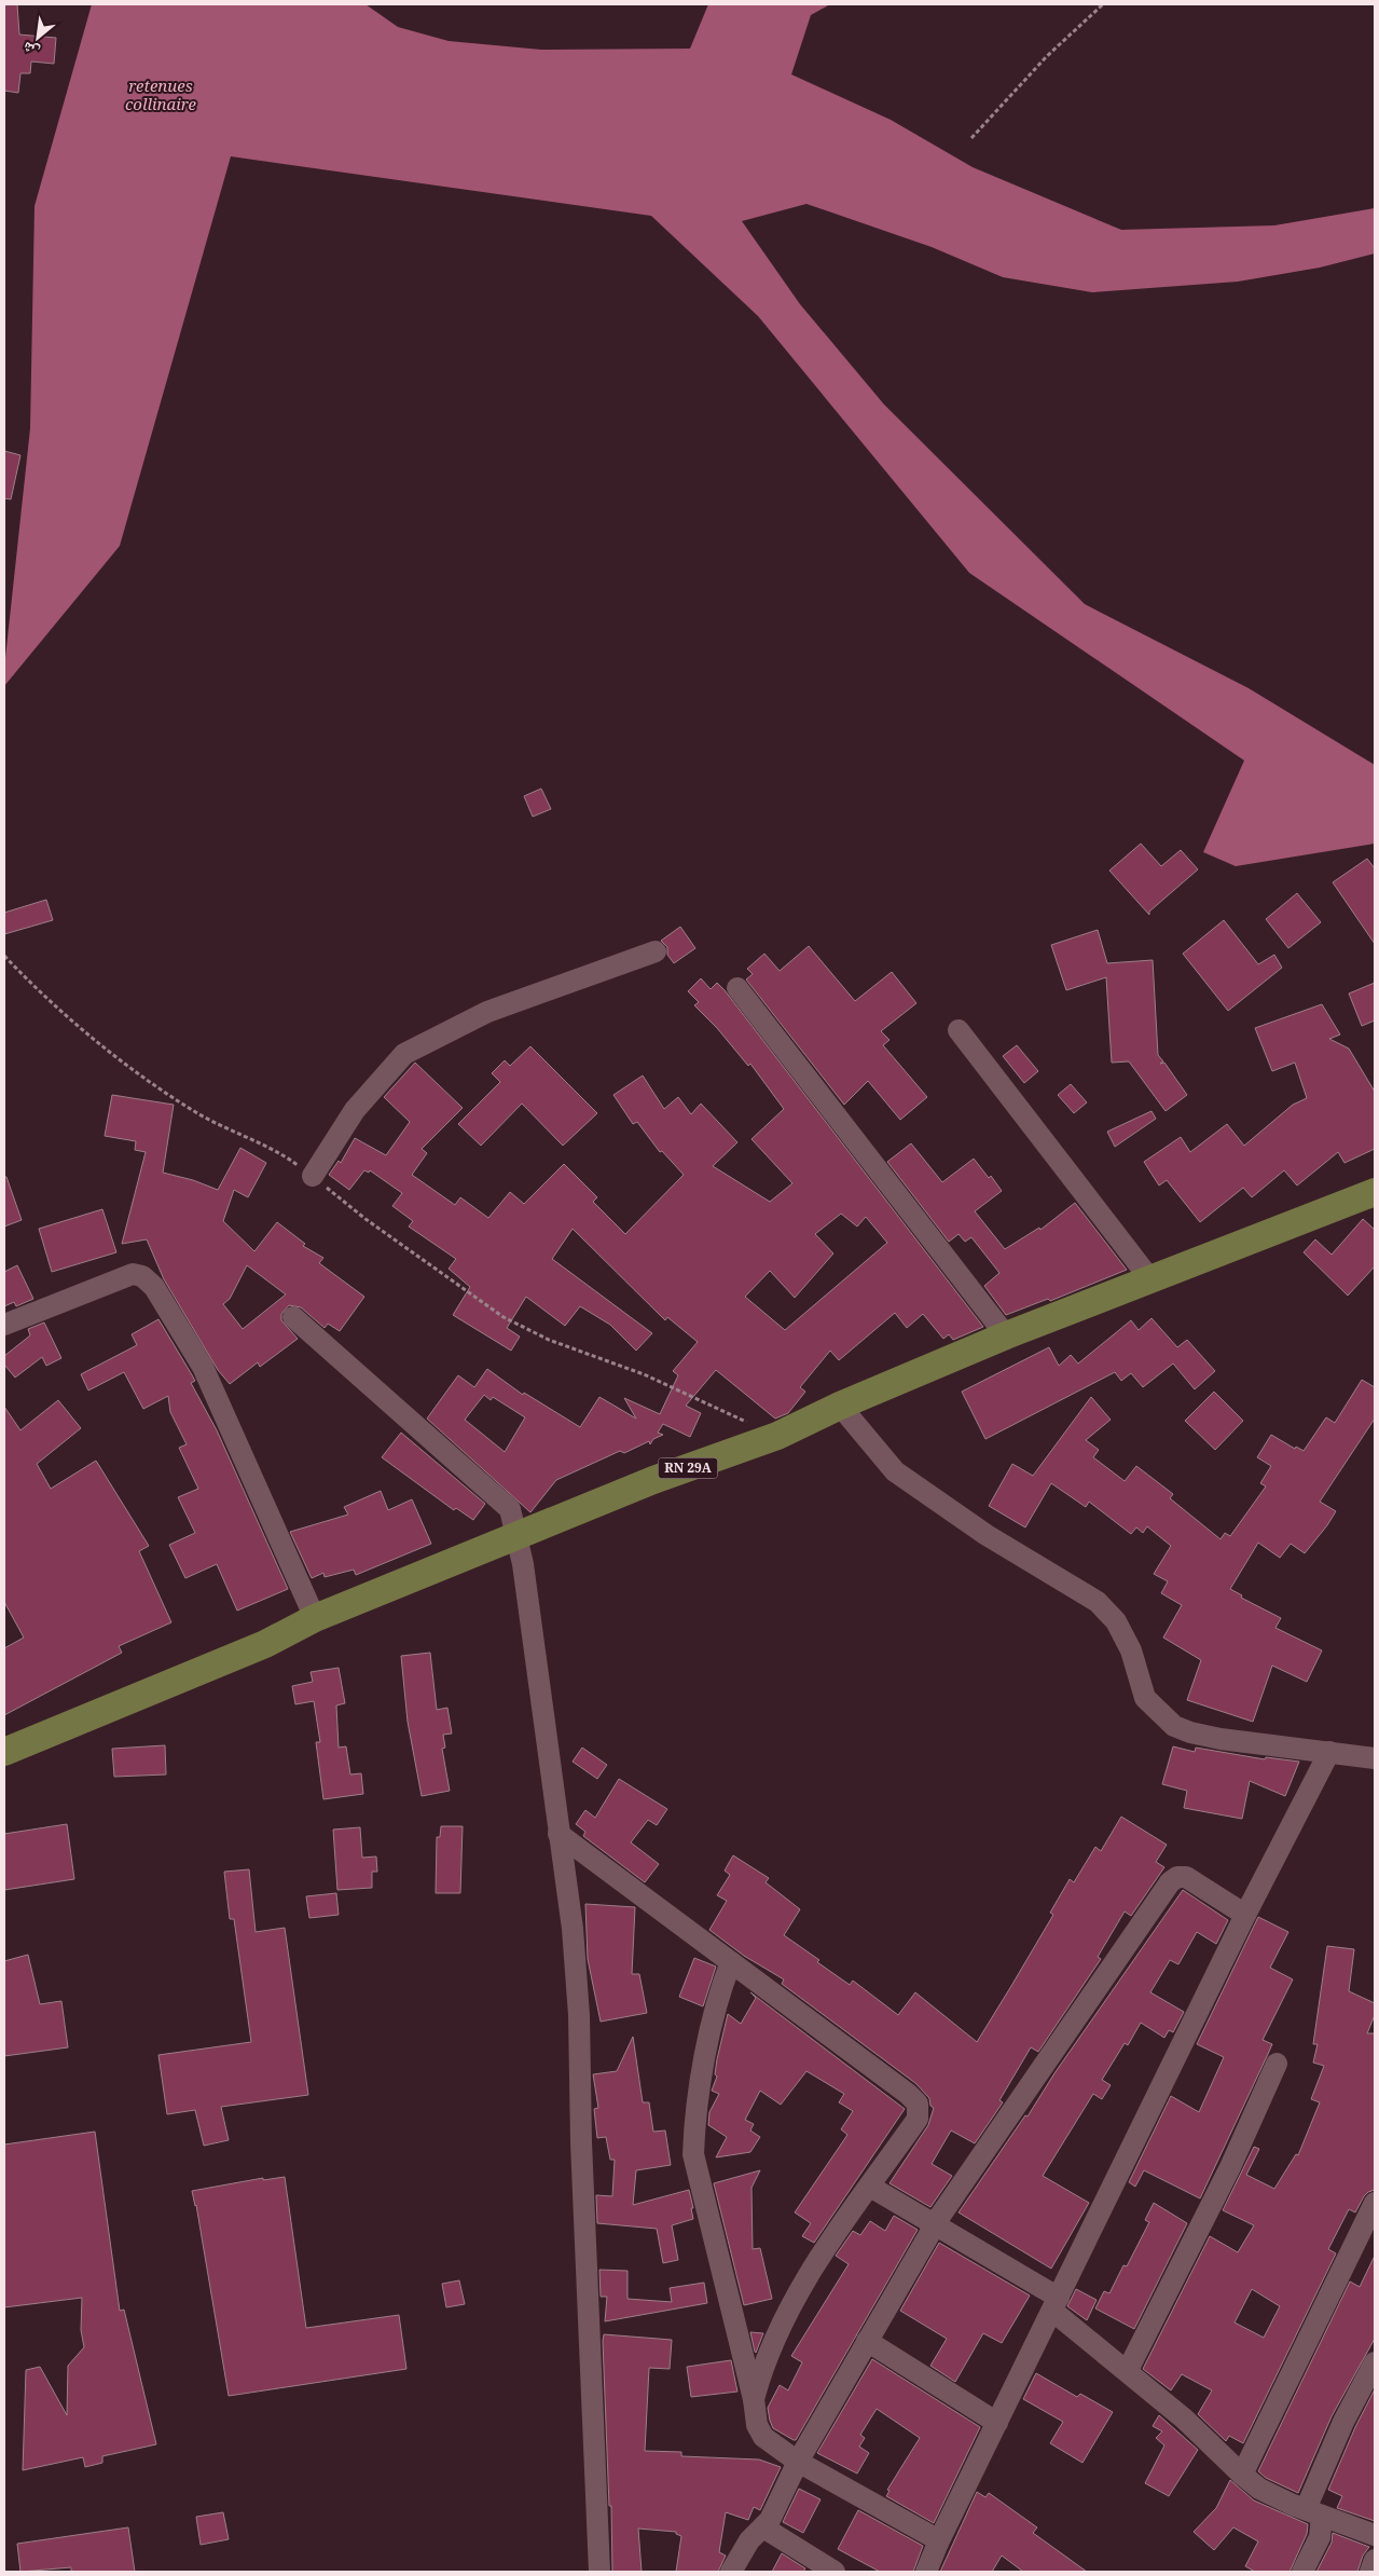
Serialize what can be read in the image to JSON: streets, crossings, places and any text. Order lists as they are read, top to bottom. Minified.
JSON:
{"streets":{"main road":["RN 29A"]},"water":["retenues collinaire"],"north":"bottom left"}
